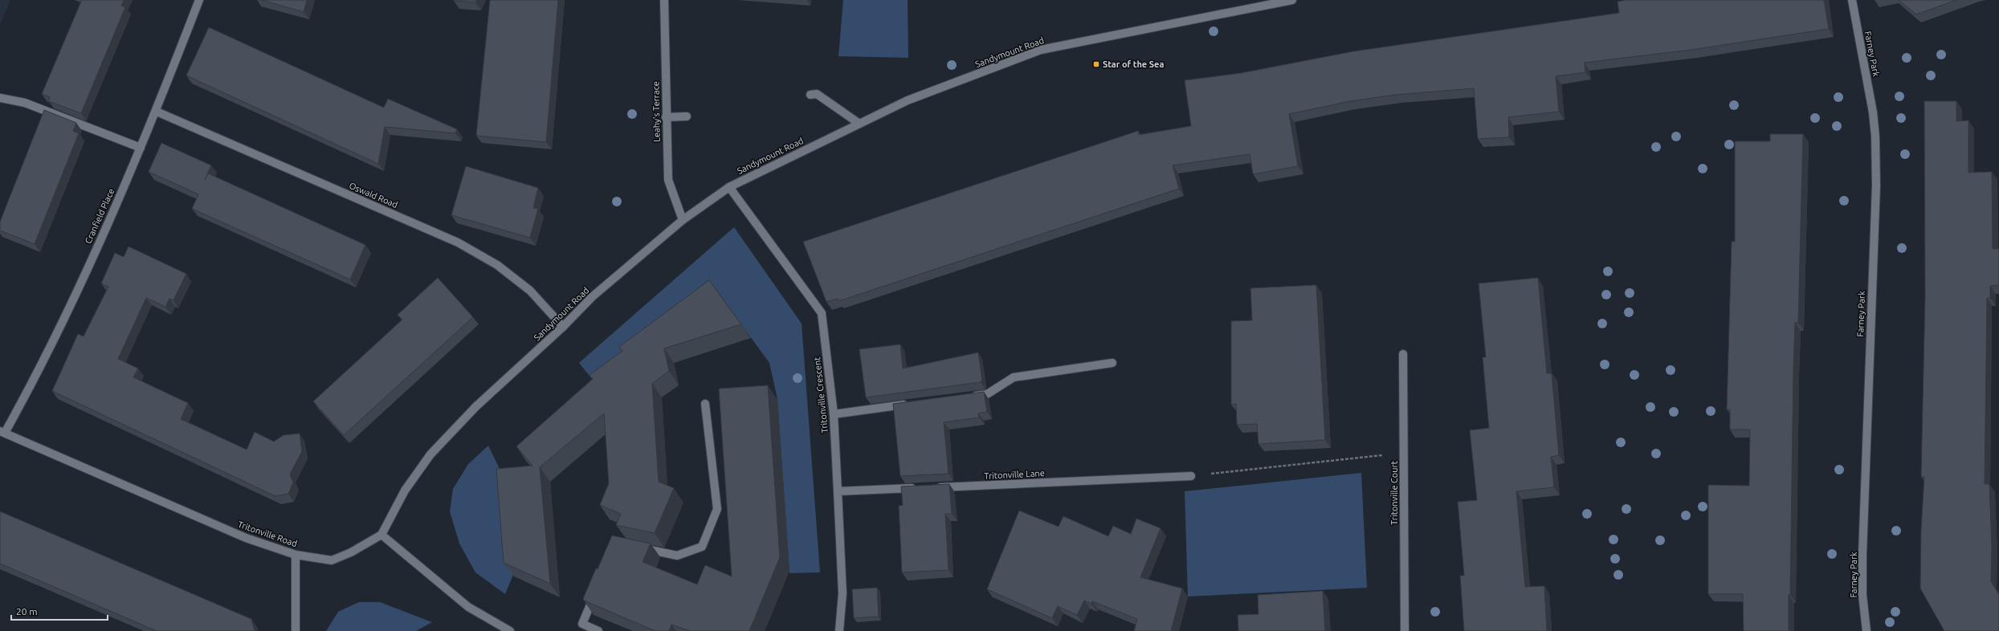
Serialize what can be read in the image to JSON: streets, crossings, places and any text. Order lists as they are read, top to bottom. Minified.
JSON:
{"streets":{"street":["Sandymount Road","Farney Park","Leahy's Terrace","Oswald Road","Cranfield Place","Tritonville Crescent","Tritonville Lane","Tritonville Court","Tritonville Road"]},"crossings":[["Sandymount Road","Leahy's Terrace"],["Sandymount Road","Oswald Road"],["Sandymount Road","Tritonville Crescent"],["Sandymount Road","Tritonville Road"],["Oswald Road","Cranfield Place"],["Cranfield Place","Tritonville Road"]],"places":{"transit":["Star of the Sea"]},"scale_bar":"20 m"}
